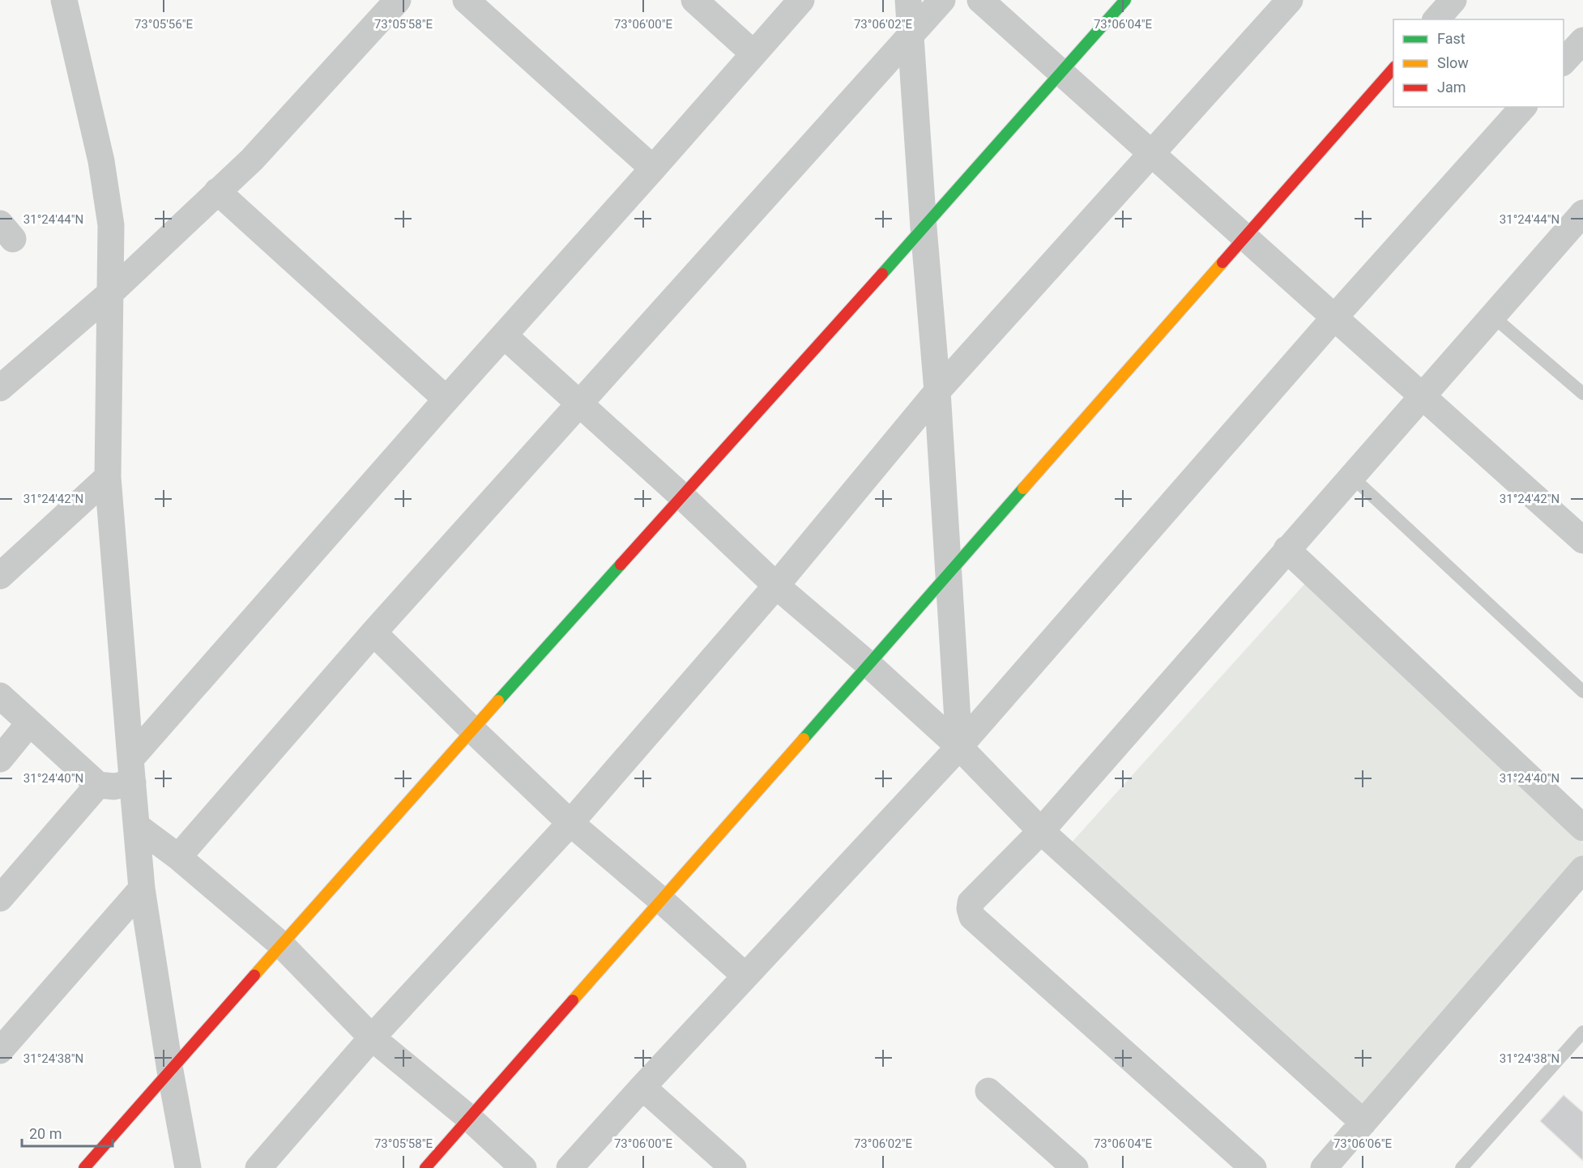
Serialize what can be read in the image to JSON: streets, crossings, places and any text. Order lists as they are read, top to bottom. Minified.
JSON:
{"legend":["Fast","Slow","Jam"],"scale_bar":"20 m","coordinates":["73°05'56\"E","73°05'58\"E","73°06'00\"E","73°06'02\"E","73°06'04\"E","31°24'44\"N","31°24'42\"N","31°24'40\"N","31°24'38\"N","73°06'06\"E"]}
